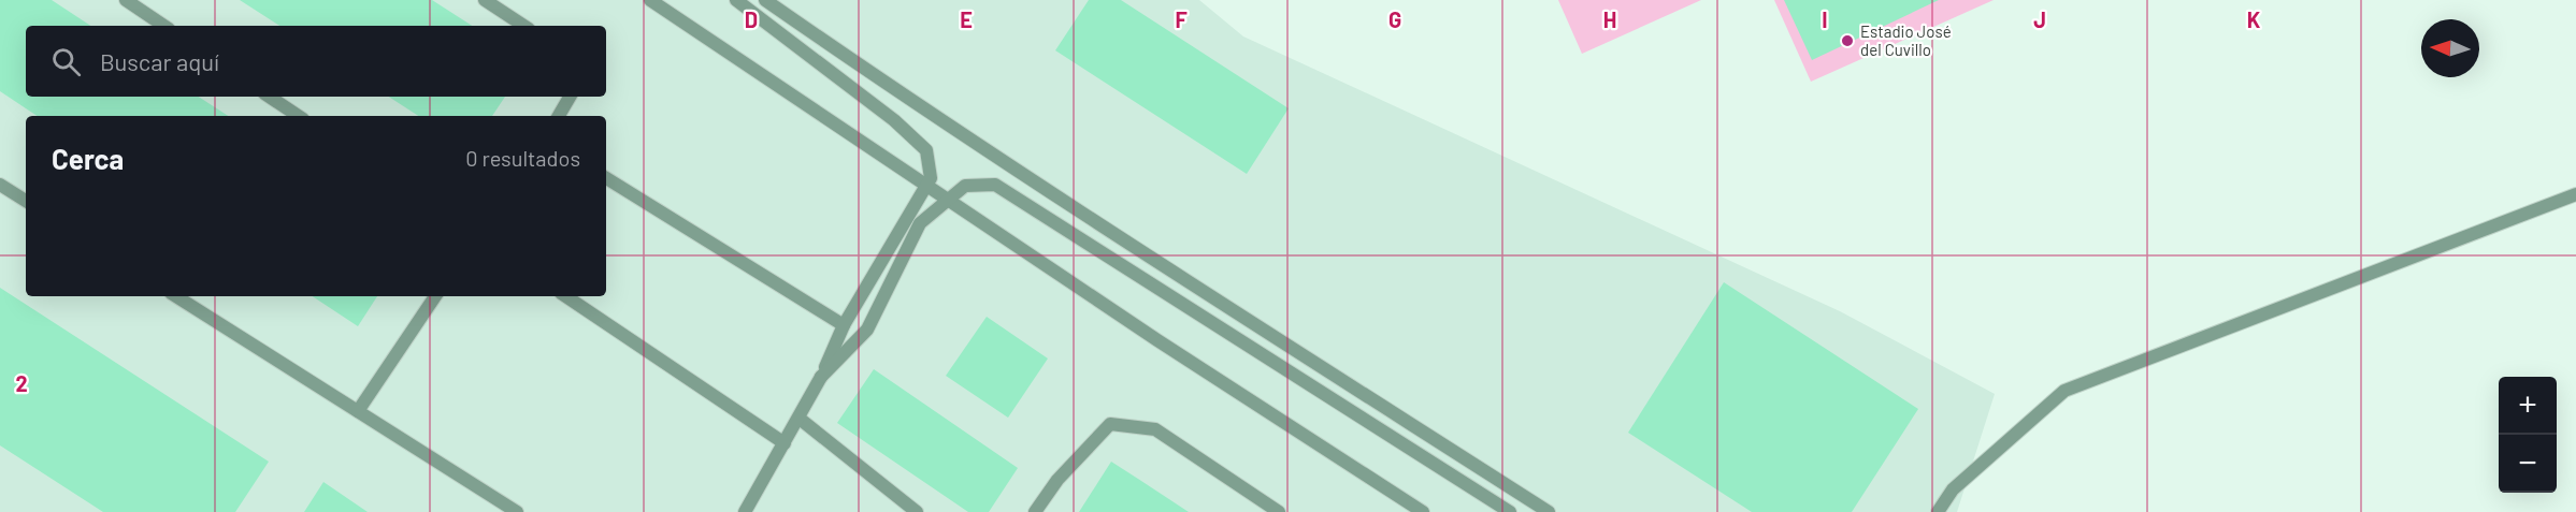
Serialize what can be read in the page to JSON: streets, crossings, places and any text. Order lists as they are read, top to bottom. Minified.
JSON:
{"places":["Estadio José del Cuvillo"],"north":"left","page":{"search":"Buscar aquí","heading":["Cerca","0 resultados"],"map_buttons":["+","−"]},"grid":{"columns":["D","E","F","G","H","I","J","K"],"rows":["2"]}}
